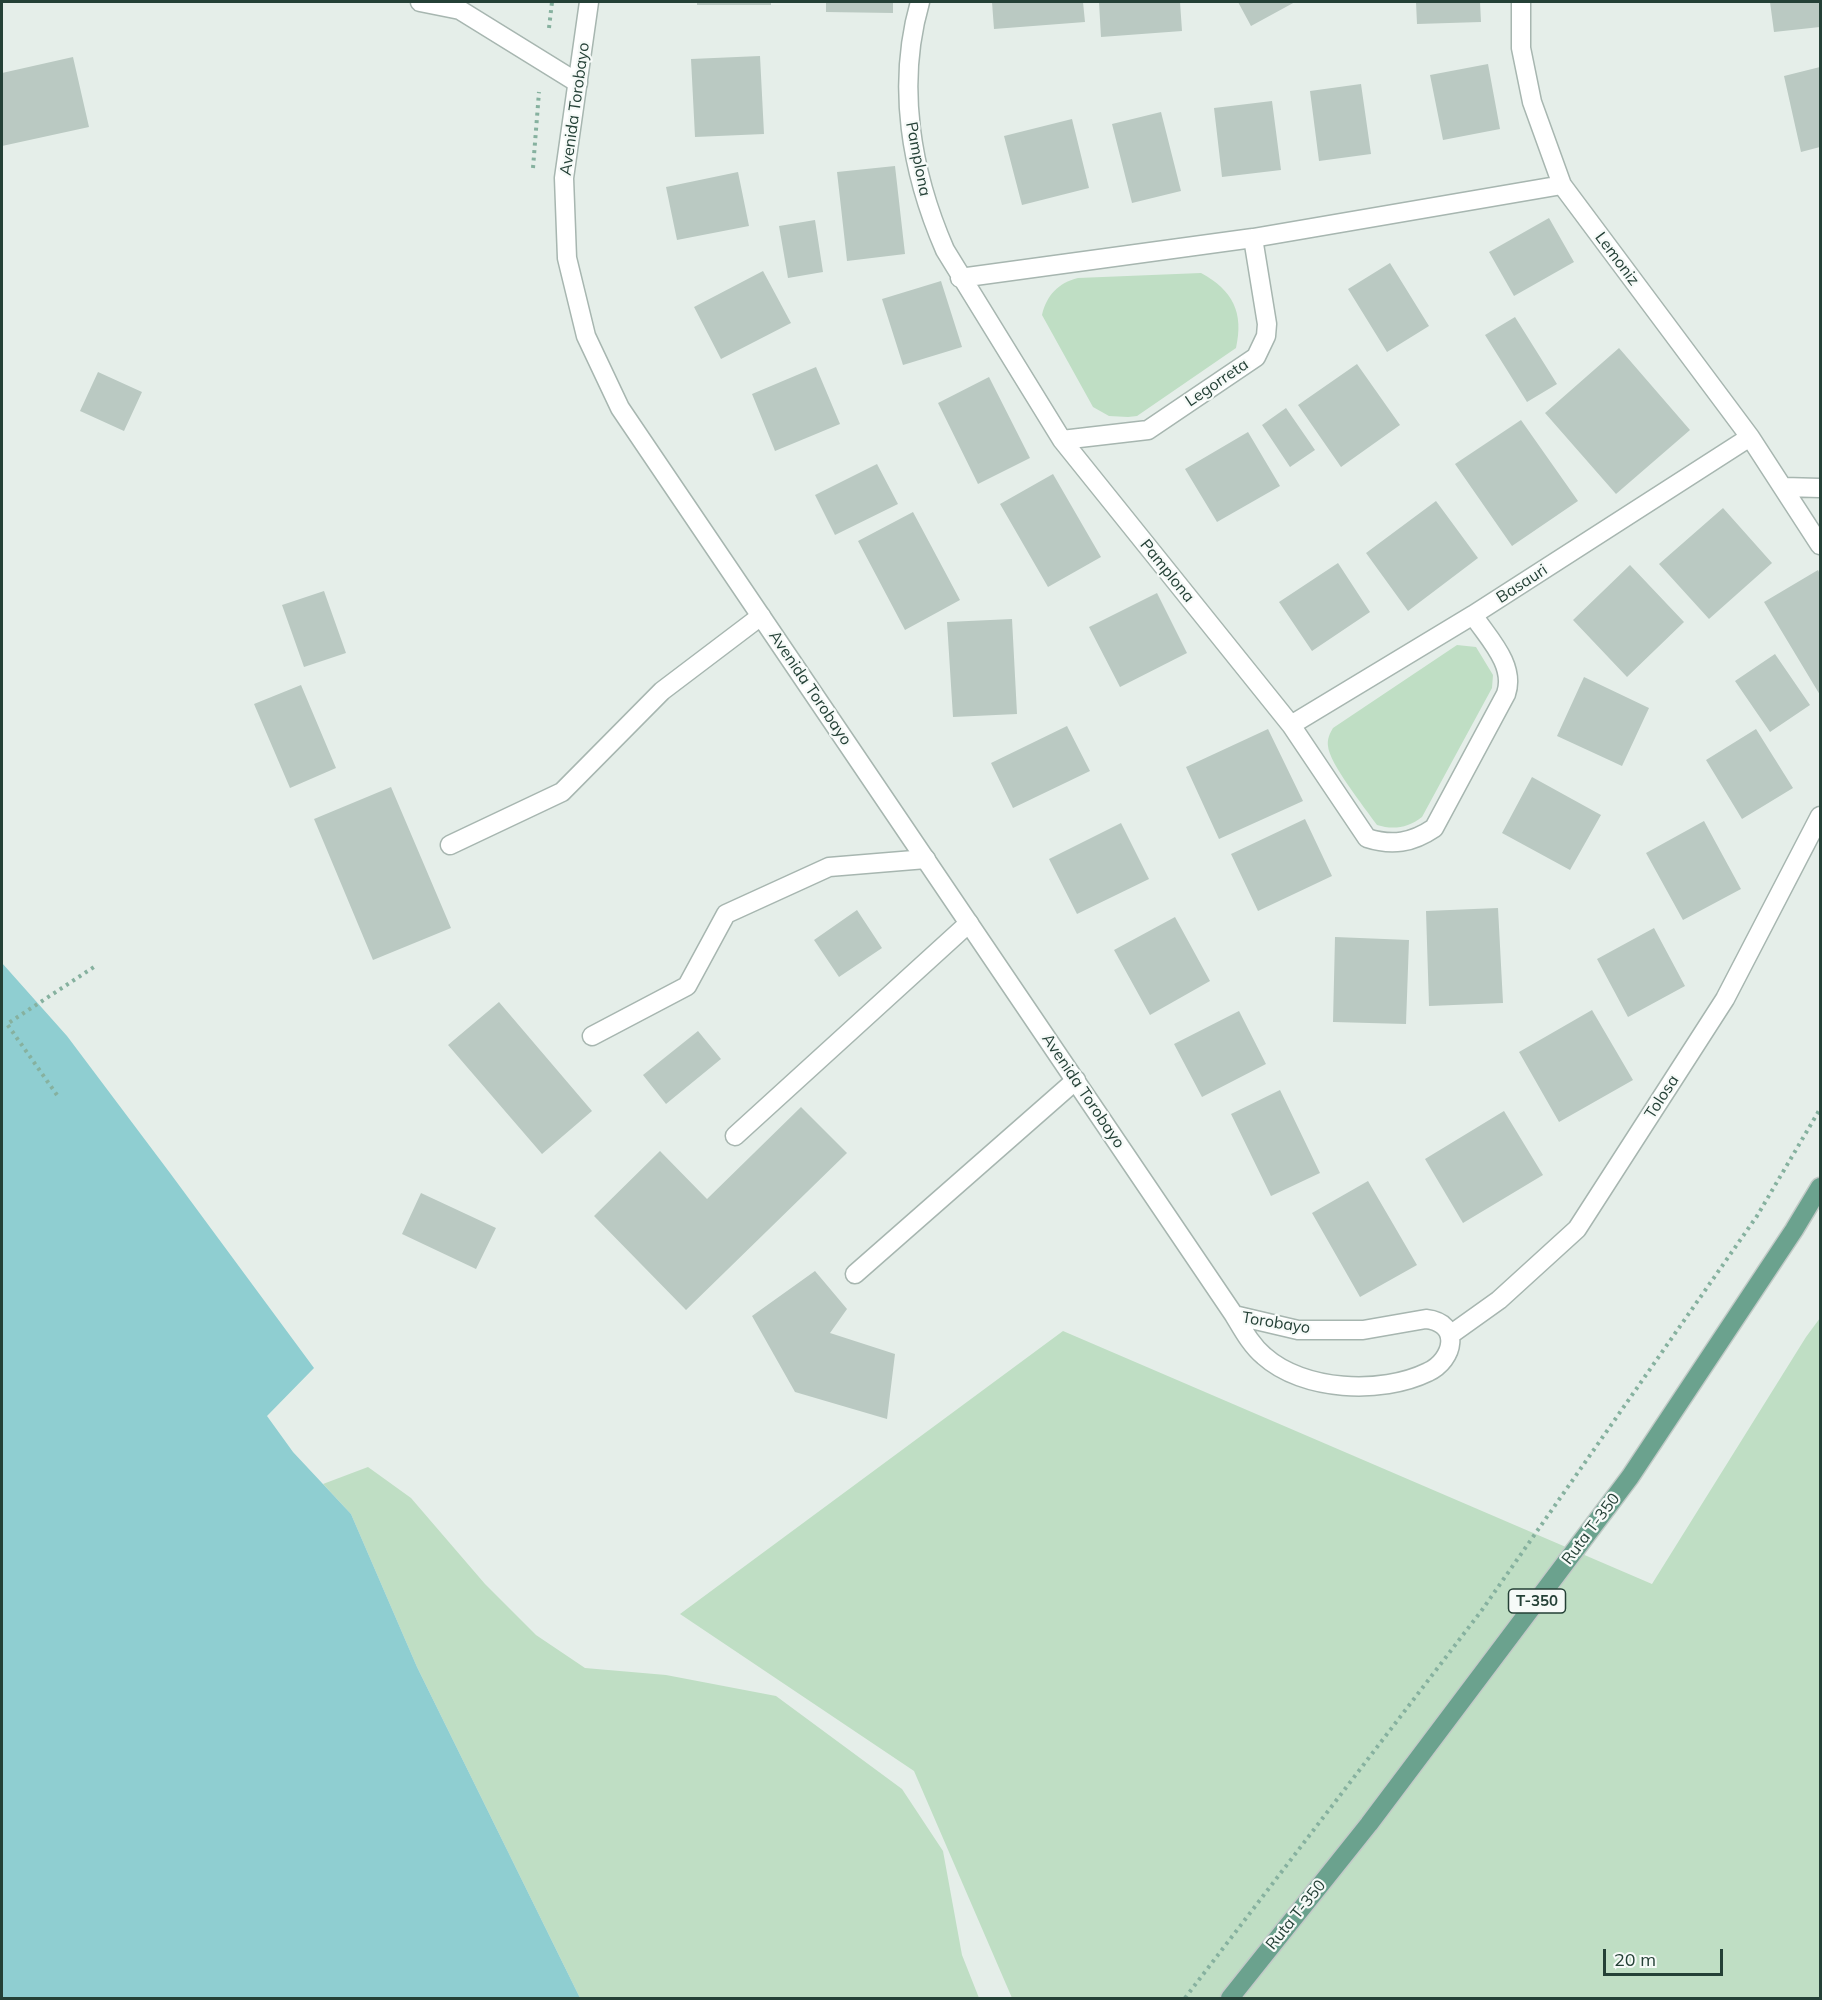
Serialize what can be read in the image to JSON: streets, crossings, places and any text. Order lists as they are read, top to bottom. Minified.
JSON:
{"streets":{"main road":["Ruta T-350","T-350"],"street":["Avenida Torobayo","Pamplona","Lemoniz","Legorreta","Basauri","Tolosa","Torobayo"]},"crossings":[["Avenida Torobayo","Torobayo"],["Pamplona","Legorreta"],["Pamplona","Basauri"],["Lemoniz","Basauri"],["Tolosa","Torobayo"]],"scale_bar":"20 m"}
